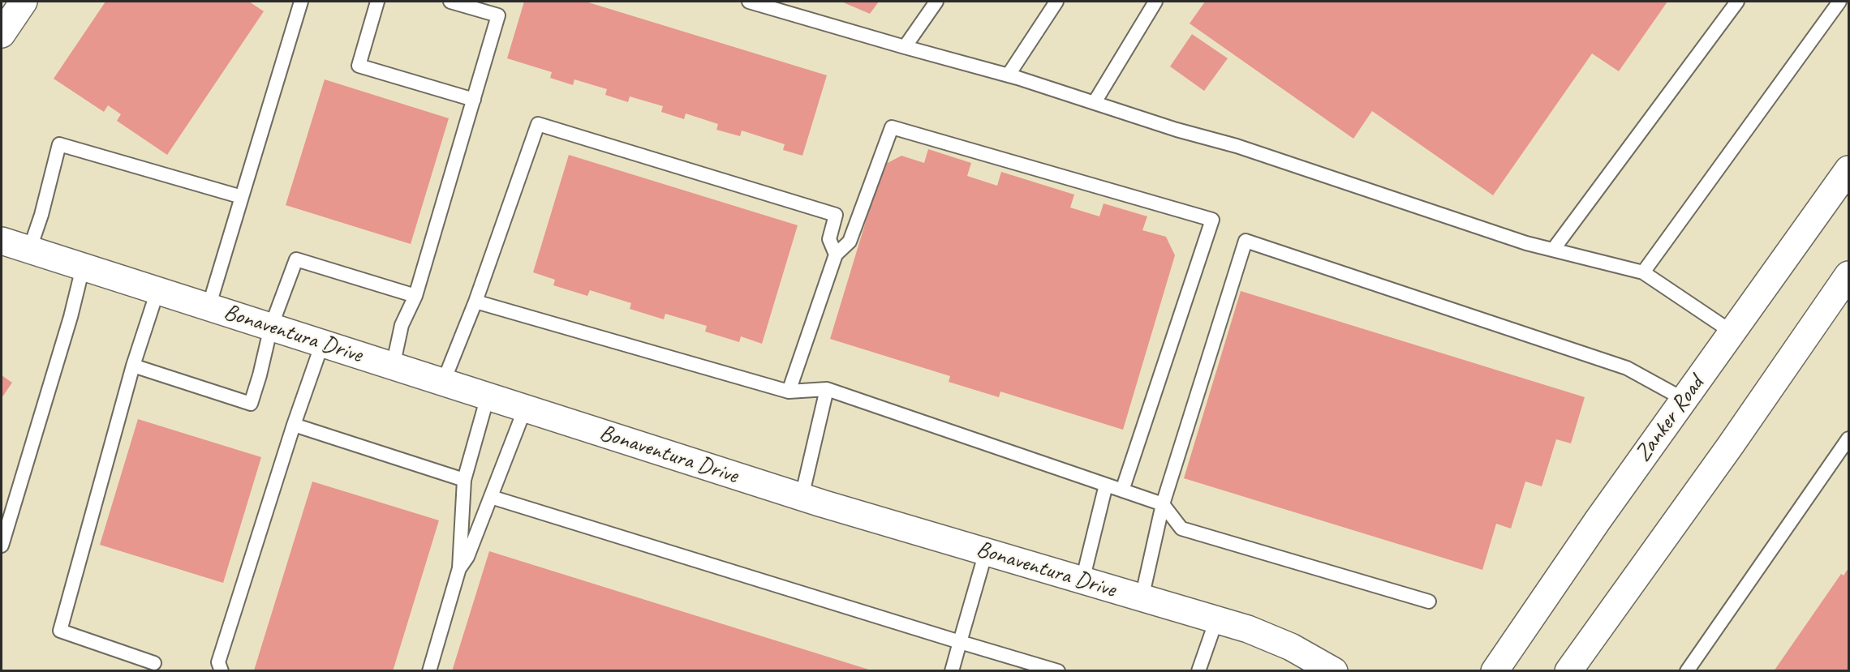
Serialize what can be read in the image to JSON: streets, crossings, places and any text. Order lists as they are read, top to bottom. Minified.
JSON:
{"streets":{"street":["Bonaventura Drive","Zanker Road"]}}
